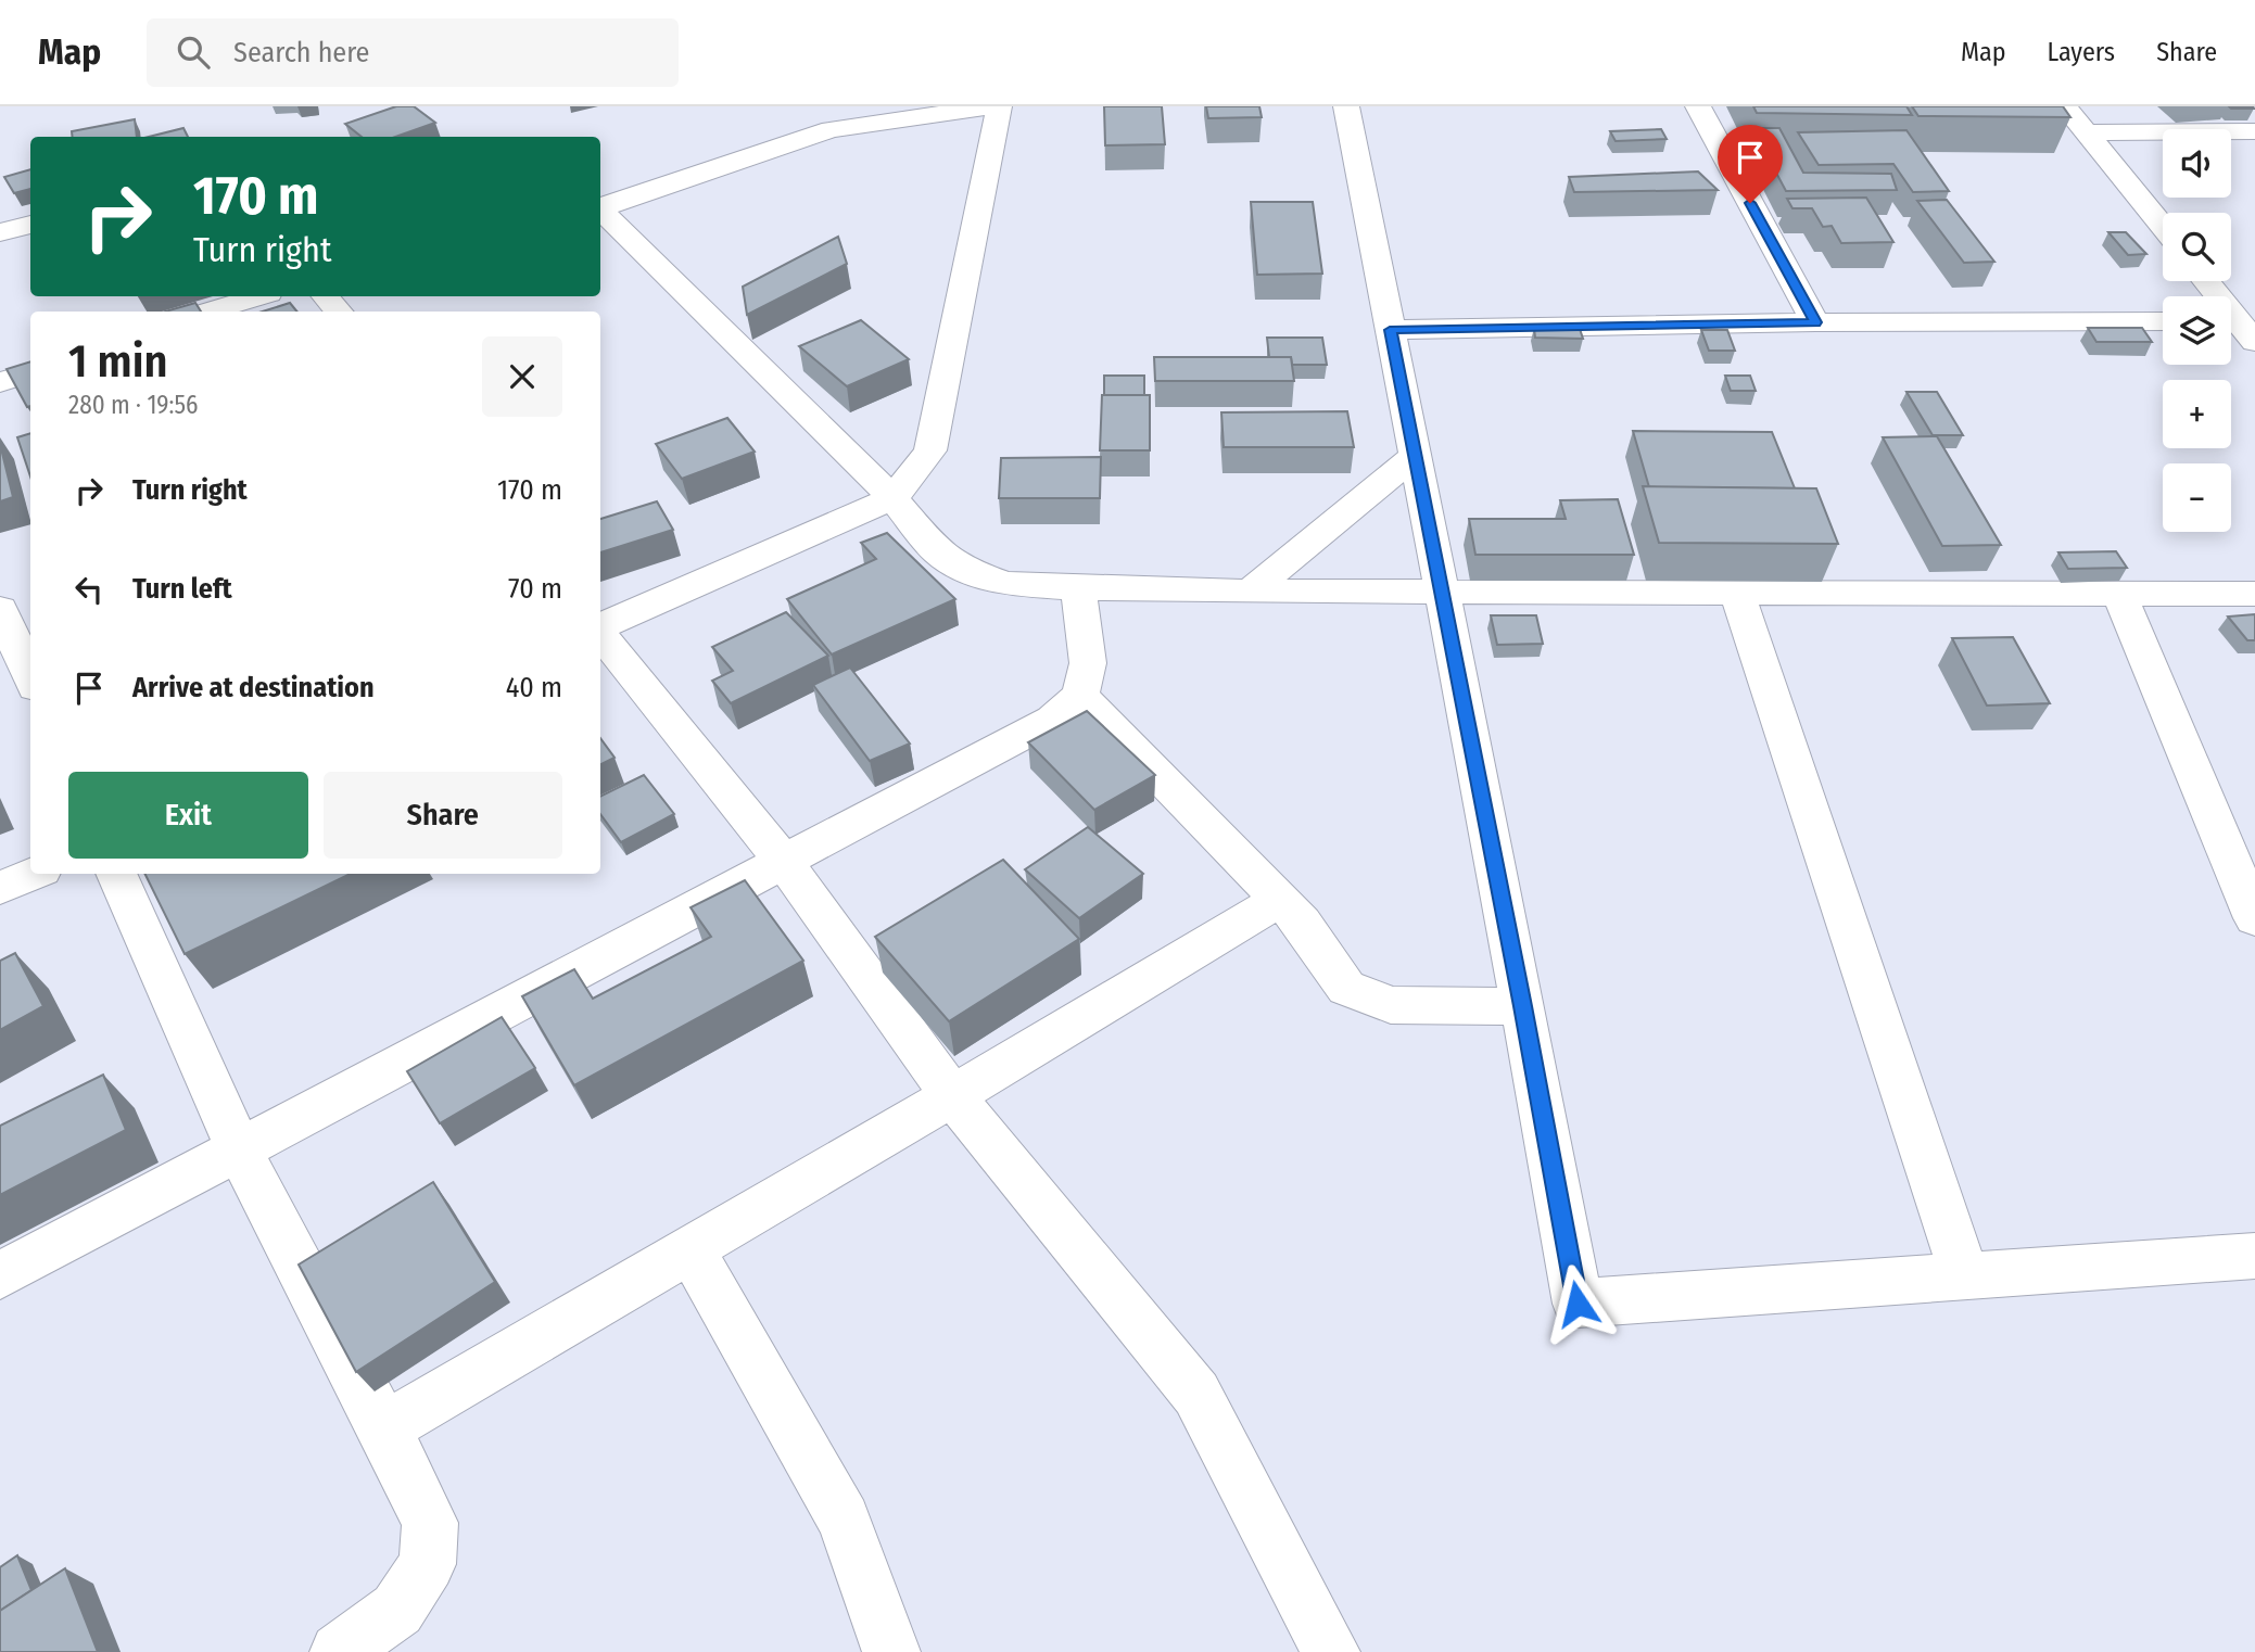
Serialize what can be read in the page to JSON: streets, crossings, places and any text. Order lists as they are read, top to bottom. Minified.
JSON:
{"page":{"header":"Map","search":"Search here","nav":["Map","Layers","Share"],"map_buttons":["+","−"],"turn":["170 m","Turn right"],"heading":["1 min","280 m · 19:56"],"list":[{"name":"Turn right","value":"170 m"},{"name":"Turn left","value":"70 m"},{"name":"Arrive at destination","value":"40 m"}],"buttons":["Exit","Share"]}}
